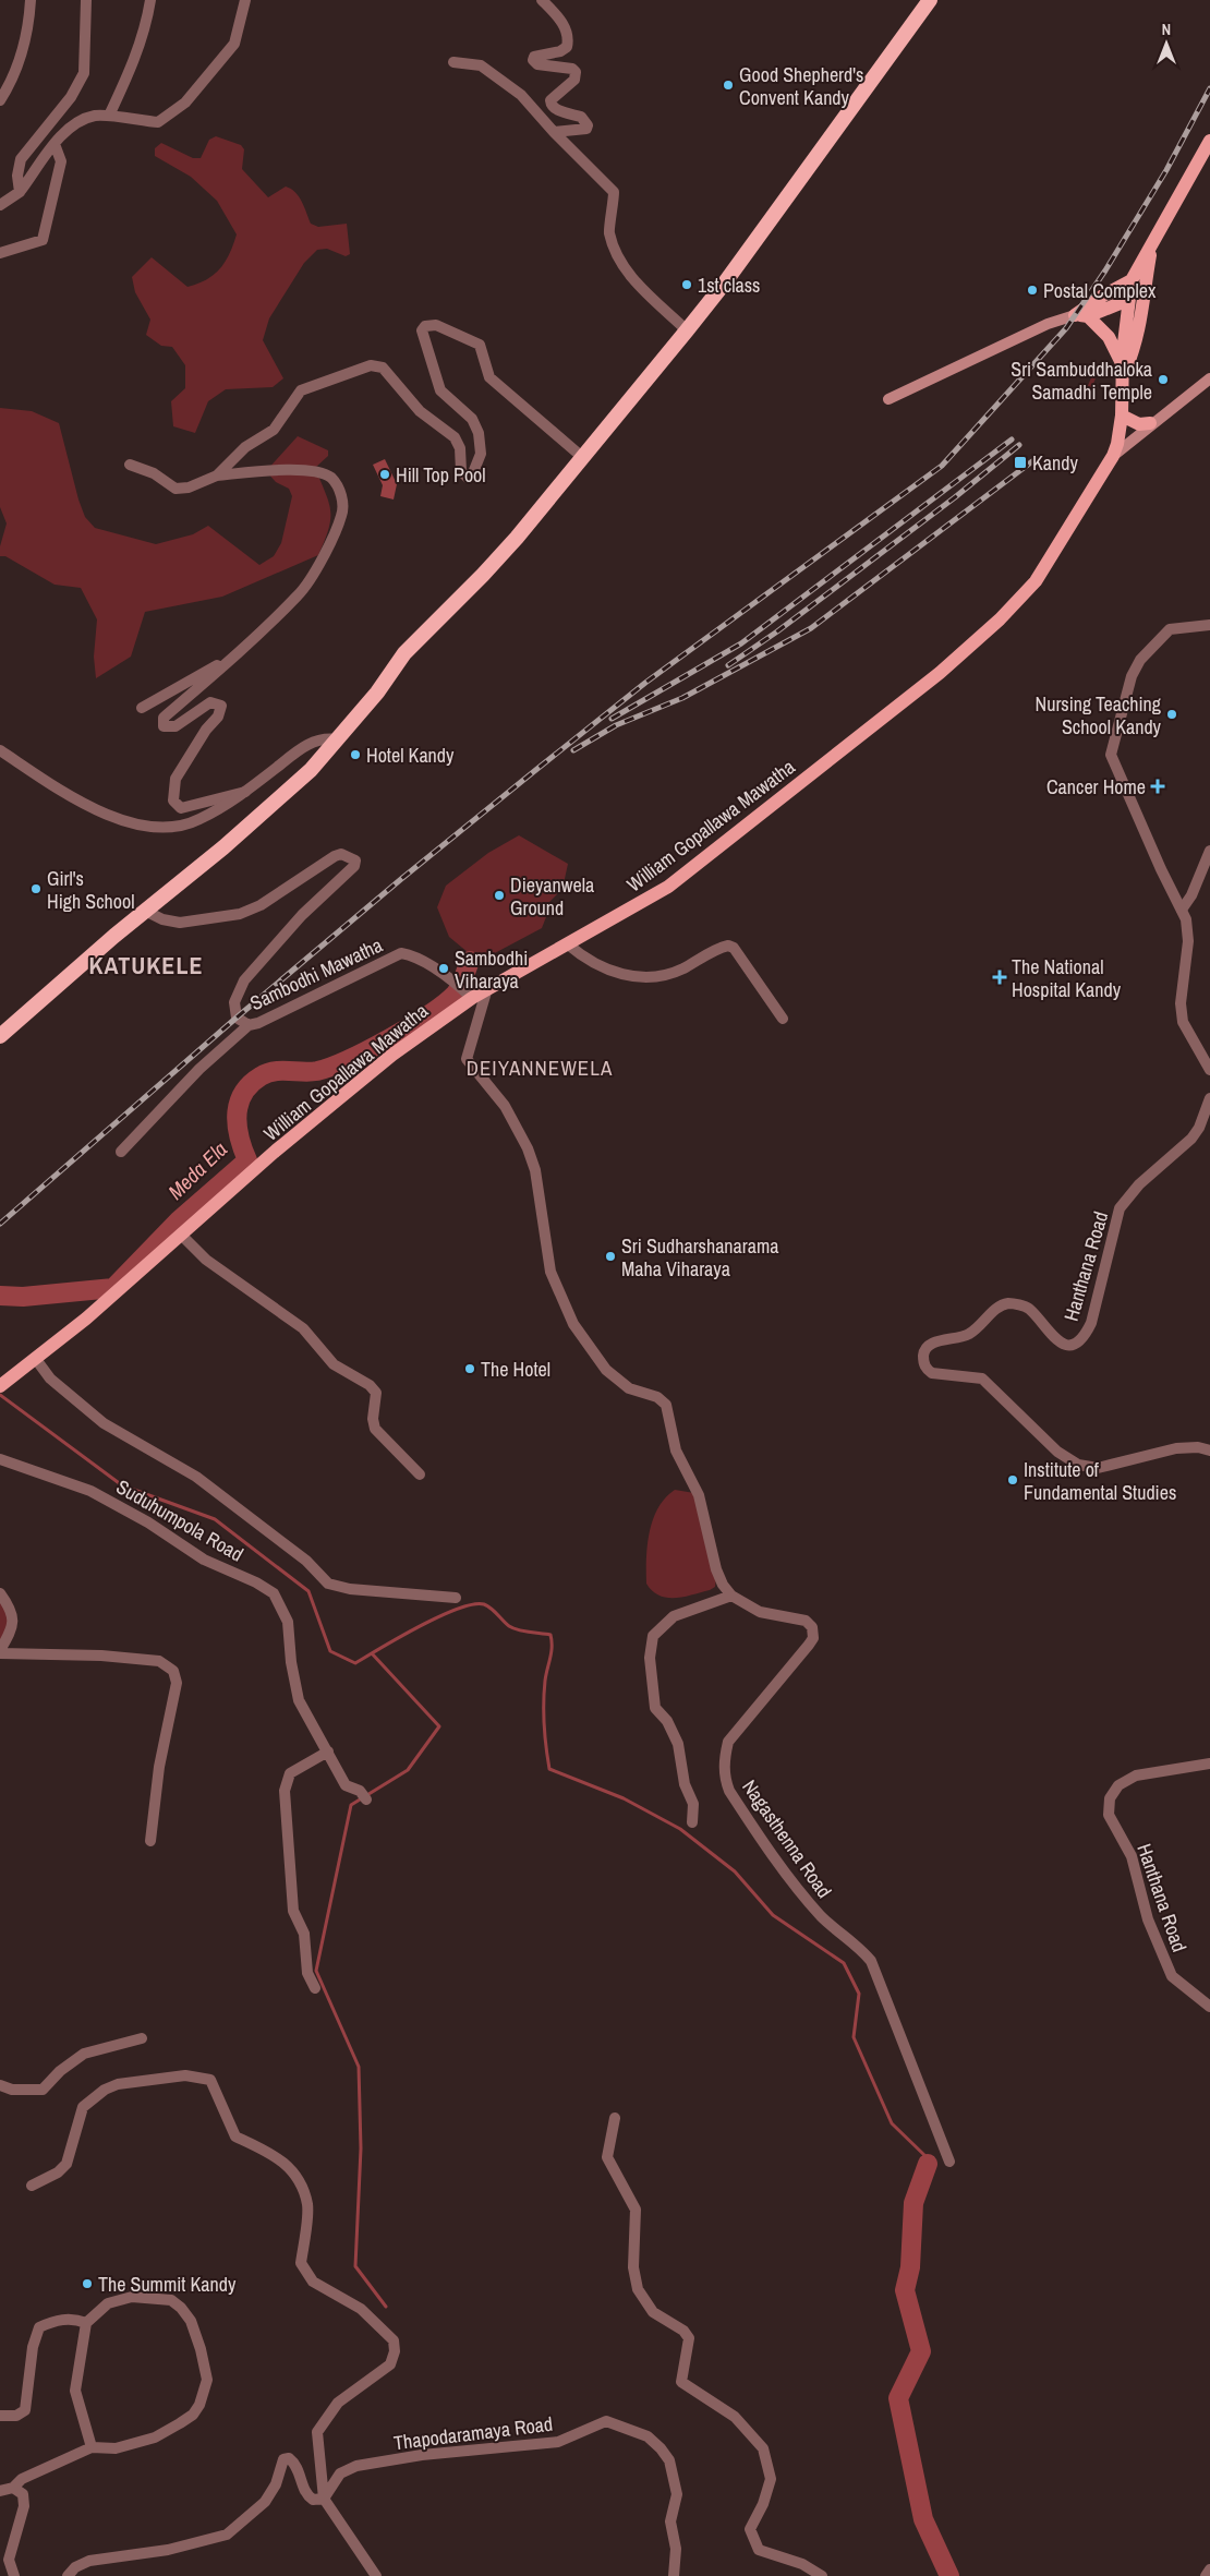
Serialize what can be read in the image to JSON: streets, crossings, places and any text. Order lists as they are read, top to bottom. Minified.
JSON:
{"streets":{"main road":["William Gopallawa Mawatha"],"street":["Sambodhi Mawatha","Hanthana Road","Suduhumpola Road","Nagasthenna Road","Thapodaramaya Road"]},"crossings":[["William Gopallawa Mawatha","Sambodhi Mawatha"],["William Gopallawa Mawatha","Nagasthenna Road"]],"districts":["KATUKELE","DEIYANNEWELA"],"water":["Meda Ela"],"places":{"other":["Good Shepherd's Convent Kandy","1st class","Postal Complex","Sri Sambuddhaloka Samadhi Temple","Hill Top Pool","Nursing Teaching School Kandy","Hotel Kandy","Girl's High School","Dieyanwela Ground","Sambodhi Viharaya","Sri Sudharshanarama Maha Viharaya","The Hotel","Institute of Fundamental Studies","The Summit Kandy"],"transit":["Kandy"],"health":["Cancer Home","The National Hospital Kandy"]},"north":"top"}
